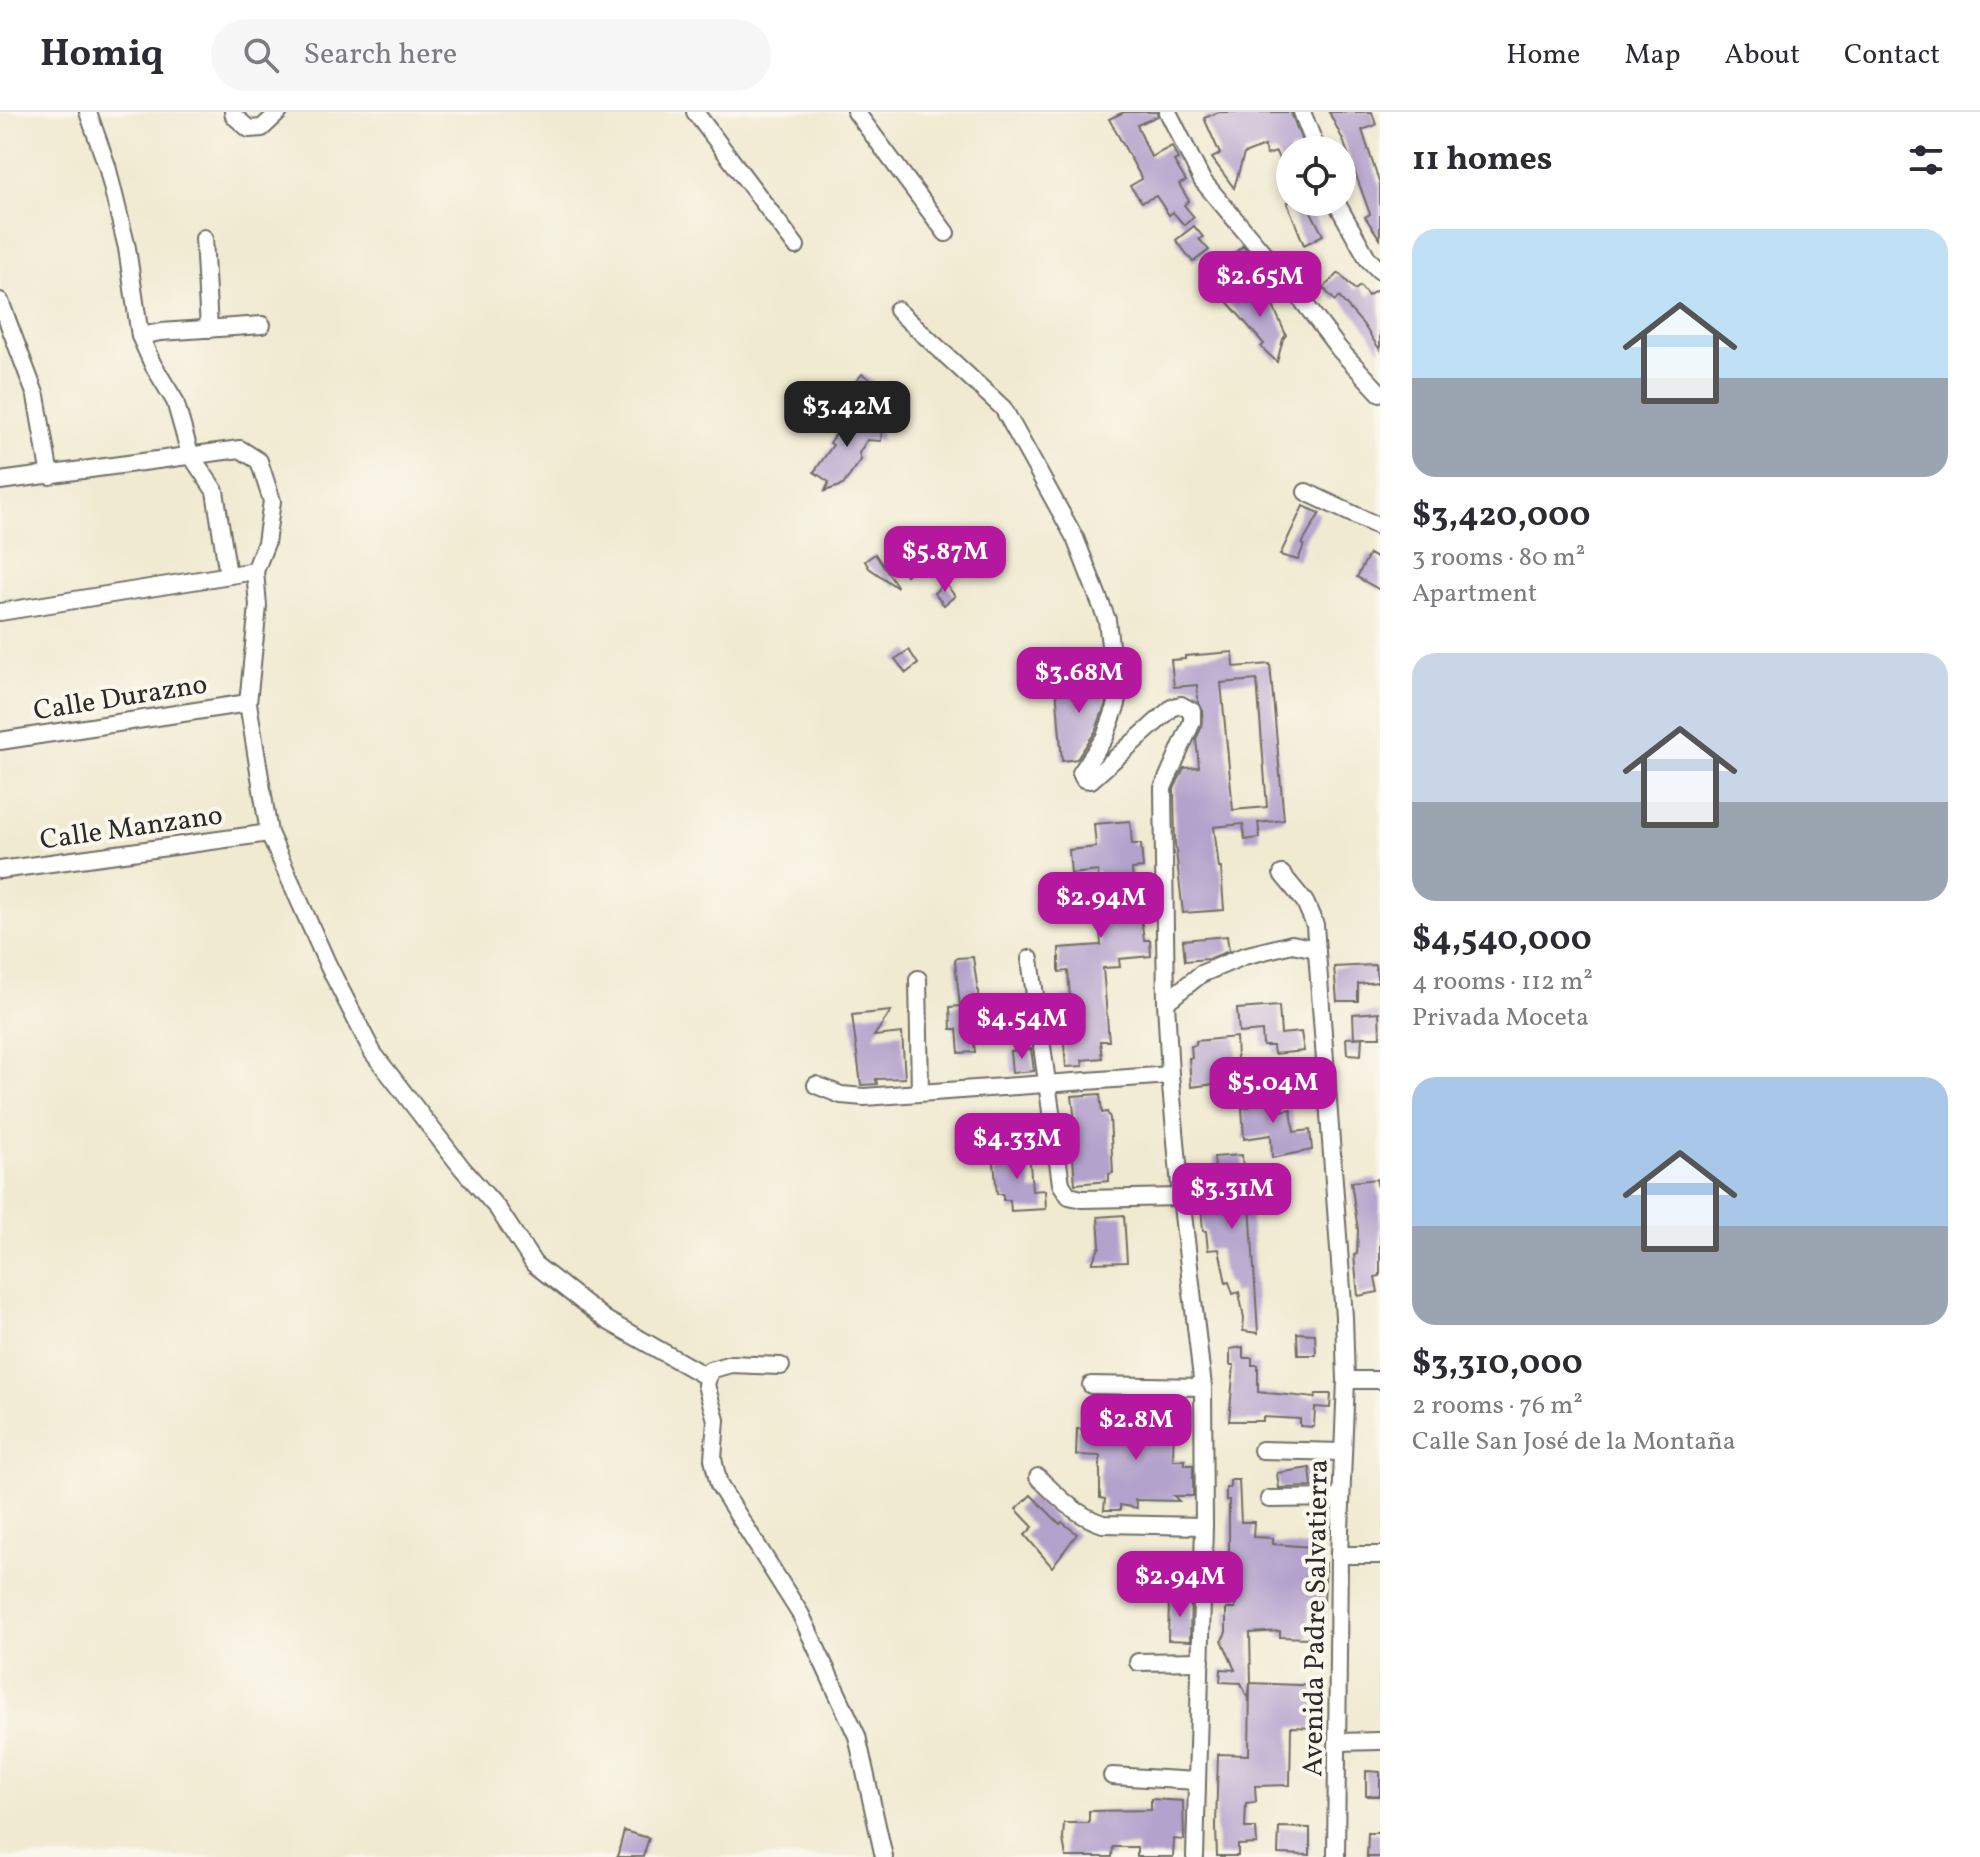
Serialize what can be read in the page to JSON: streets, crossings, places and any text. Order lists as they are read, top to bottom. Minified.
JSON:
{"streets":{"street":["Calle Durazno","Calle Manzano","Avenida Padre Salvatierra"]},"page":{"header":"Homiq","search":"Search here","nav":["Home","Map","About","Contact"],"heading":"11 homes","list":[{"name":"$3,420,000","note":"3 rooms · 80 m² · Apartment"},{"name":"$4,540,000","note":"4 rooms · 112 m² · Privada Moceta"},{"name":"$3,310,000","note":"2 rooms · 76 m² · Calle San José de la Montaña"}],"price":["$2.65M","$3.42M","$5.87M","$3.68M","$2.94M","$4.54M","$5.04M","$4.33M","$3.31M","$2.8M","$2.94M"]}}
